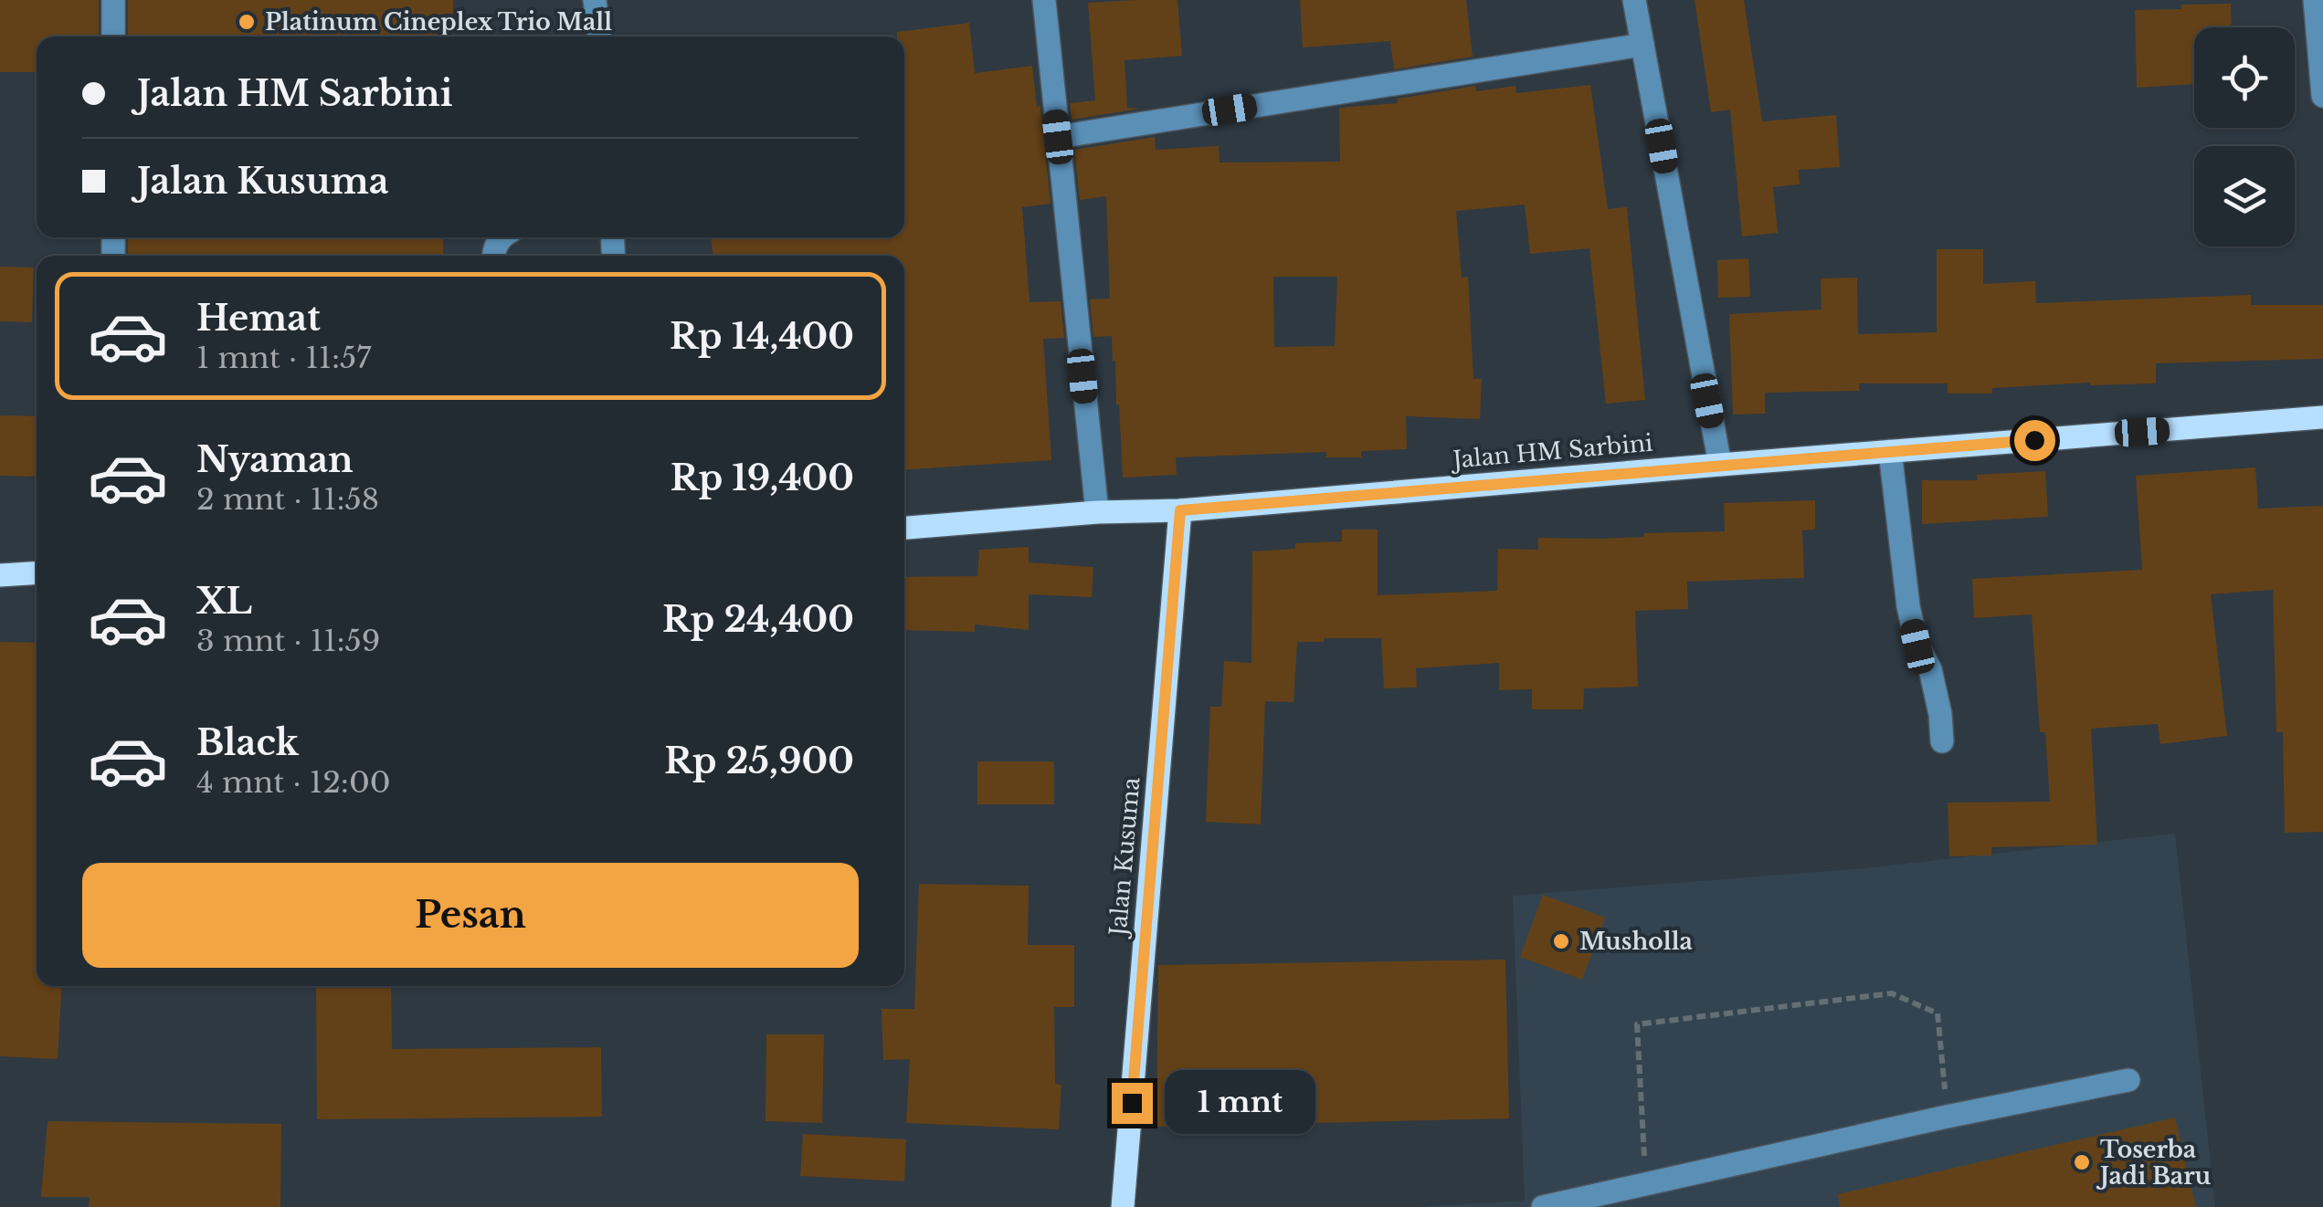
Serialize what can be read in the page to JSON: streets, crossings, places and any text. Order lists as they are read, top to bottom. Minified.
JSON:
{"streets":{"main road":["Jalan HM Sarbini","Jalan Kusuma"]},"crossings":[["Jalan HM Sarbini","Jalan Kusuma"]],"places":["Platinum Cineplex Trio Mall","Musholla","Toserba Jadi Baru"],"page":{"banner":["Jalan HM Sarbini","Jalan Kusuma"],"list":[{"name":"Hemat","note":"1 mnt · 11:57","value":"Rp 14,400"},{"name":"Nyaman","note":"2 mnt · 11:58","value":"Rp 19,400"},{"name":"XL","note":"3 mnt · 11:59","value":"Rp 24,400"},{"name":"Black","note":"4 mnt · 12:00","value":"Rp 25,900"}],"buttons":"Pesan","bubble":"1 mnt"}}
